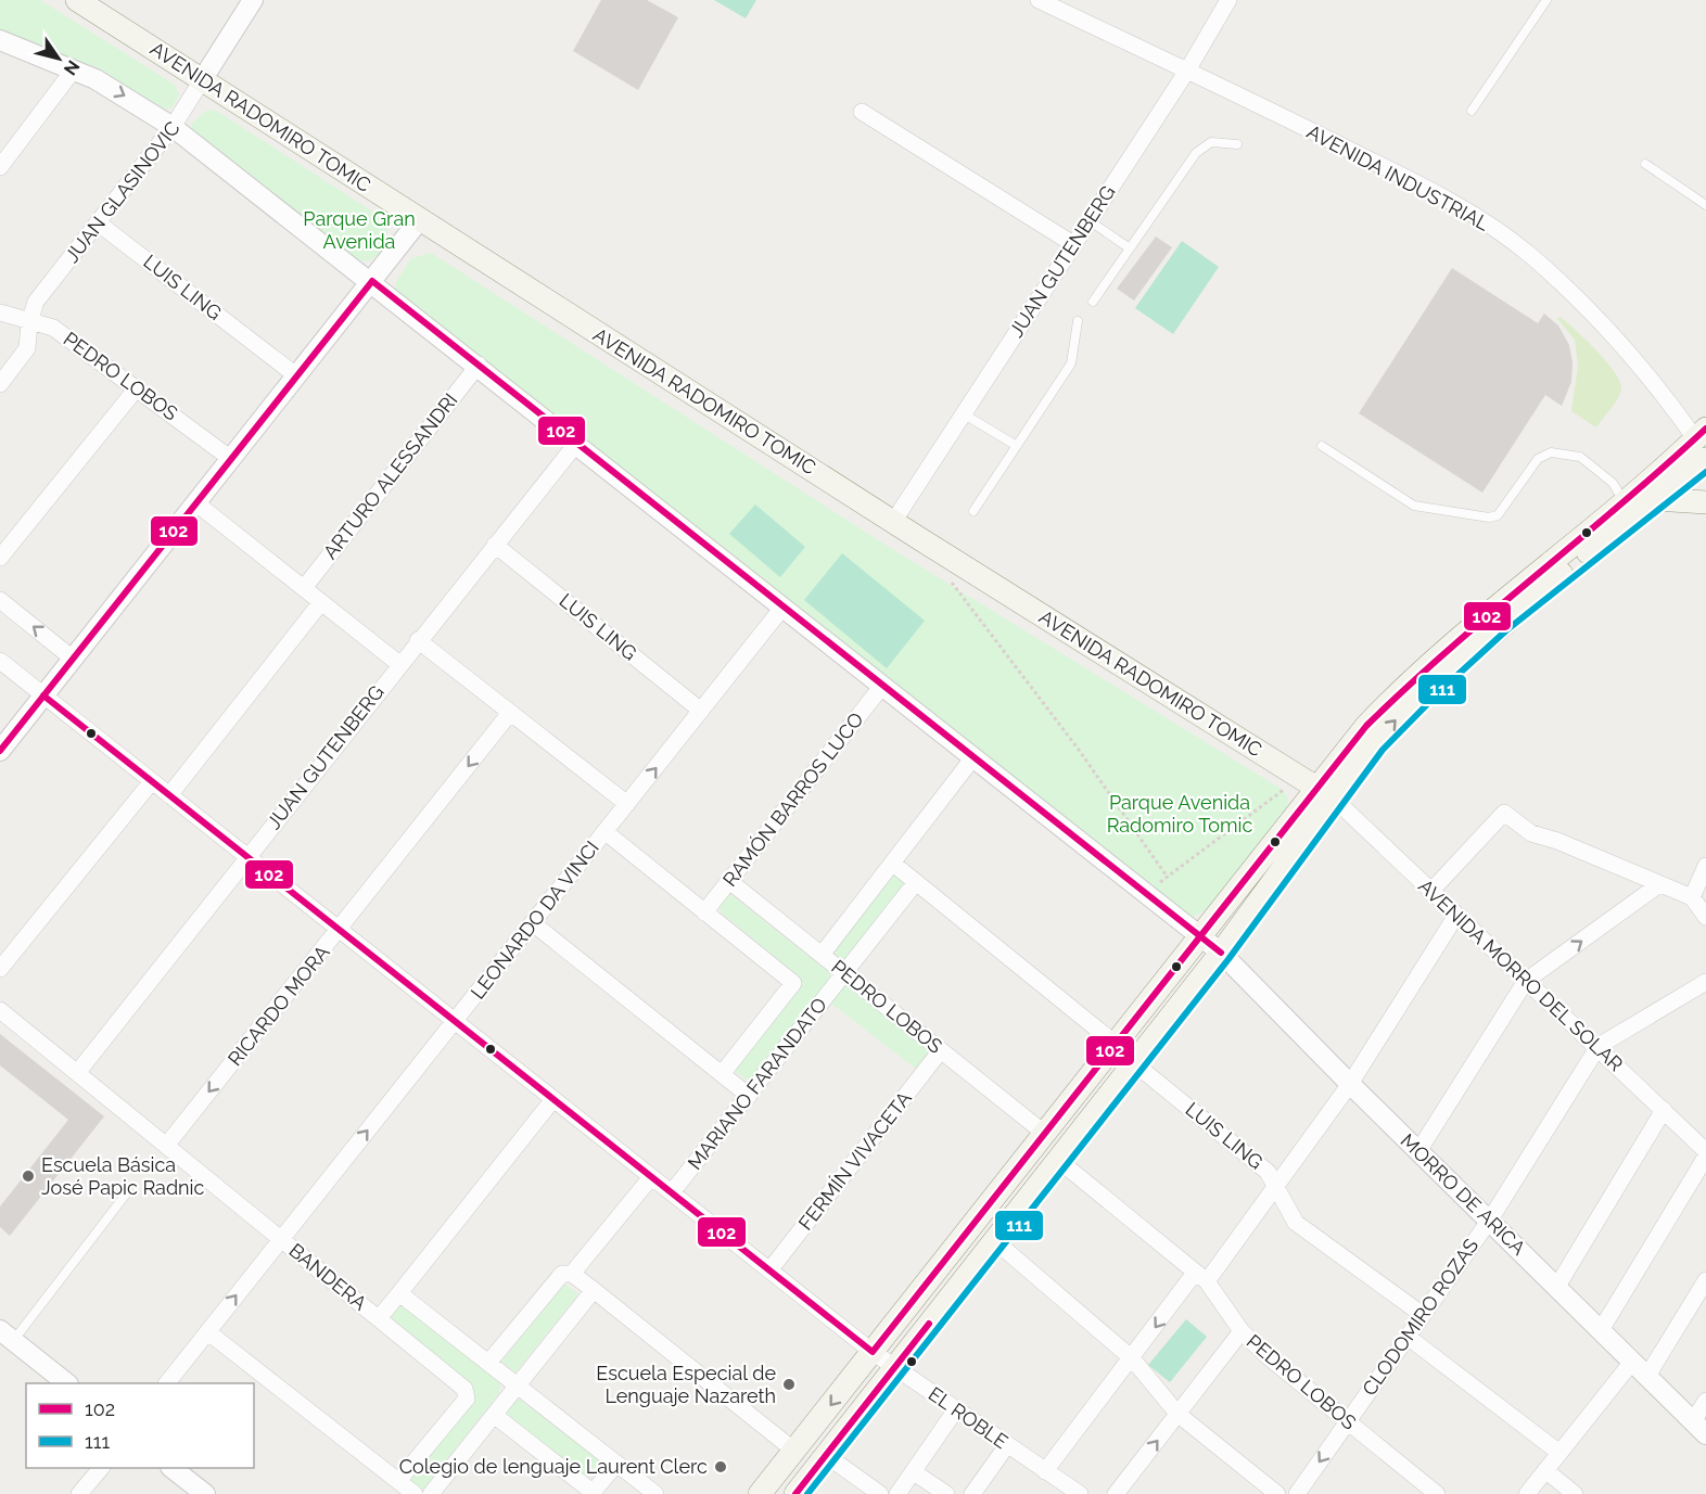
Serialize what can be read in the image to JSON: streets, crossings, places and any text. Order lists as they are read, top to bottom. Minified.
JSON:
{"streets":{"main road":["AVENIDA RADOMIRO TOMIC"],"street":["AVENIDA INDUSTRIAL","JUAN GLASINOVIC","JUAN GUTENBERG","LUIS LING","PEDRO LOBOS","ARTURO ALESSANDRI","RAMÓN BARROS LUCO","LEONARDO DA VINCI","AVENIDA MORRO DEL SOLAR","RICARDO MORA","MARIANO FARANDATO","FERMÍN VIVACETA","MORRO DE ARICA","BANDERA","CLODOMIRO ROZAS","EL ROBLE"]},"crossings":[["AVENIDA RADOMIRO TOMIC","JUAN GLASINOVIC"],["AVENIDA RADOMIRO TOMIC","JUAN GUTENBERG"],["AVENIDA RADOMIRO TOMIC","AVENIDA MORRO DEL SOLAR"],["AVENIDA INDUSTRIAL","JUAN GUTENBERG"],["JUAN GLASINOVIC","LUIS LING"],["JUAN GLASINOVIC","PEDRO LOBOS"],["JUAN GUTENBERG","LUIS LING"],["JUAN GUTENBERG","BANDERA"],["JUAN GUTENBERG","EL ROBLE"],["LUIS LING","LEONARDO DA VINCI"],["LUIS LING","CLODOMIRO ROZAS"],["PEDRO LOBOS","RAMÓN BARROS LUCO"],["PEDRO LOBOS","MARIANO FARANDATO"],["PEDRO LOBOS","FERMÍN VIVACETA"],["PEDRO LOBOS","CLODOMIRO ROZAS"],["RAMÓN BARROS LUCO","MARIANO FARANDATO"],["LEONARDO DA VINCI","BANDERA"],["LEONARDO DA VINCI","EL ROBLE"],["AVENIDA MORRO DEL SOLAR","CLODOMIRO ROZAS"],["RICARDO MORA","BANDERA"],["RICARDO MORA","EL ROBLE"],["MARIANO FARANDATO","EL ROBLE"],["FERMÍN VIVACETA","EL ROBLE"],["MORRO DE ARICA","CLODOMIRO ROZAS"]],"one_way":["RICARDO MORA"],"parks":["Parque Gran Avenida","Parque Avenida Radomiro Tomic"],"places":["Escuela Básica José Papic Radnic","Escuela Especial de Lenguaje Nazareth","Colegio de lenguaje Laurent Clerc"],"lines":["transit line 102","transit line 111"],"legend":["102","111"],"north":"bottom right"}
